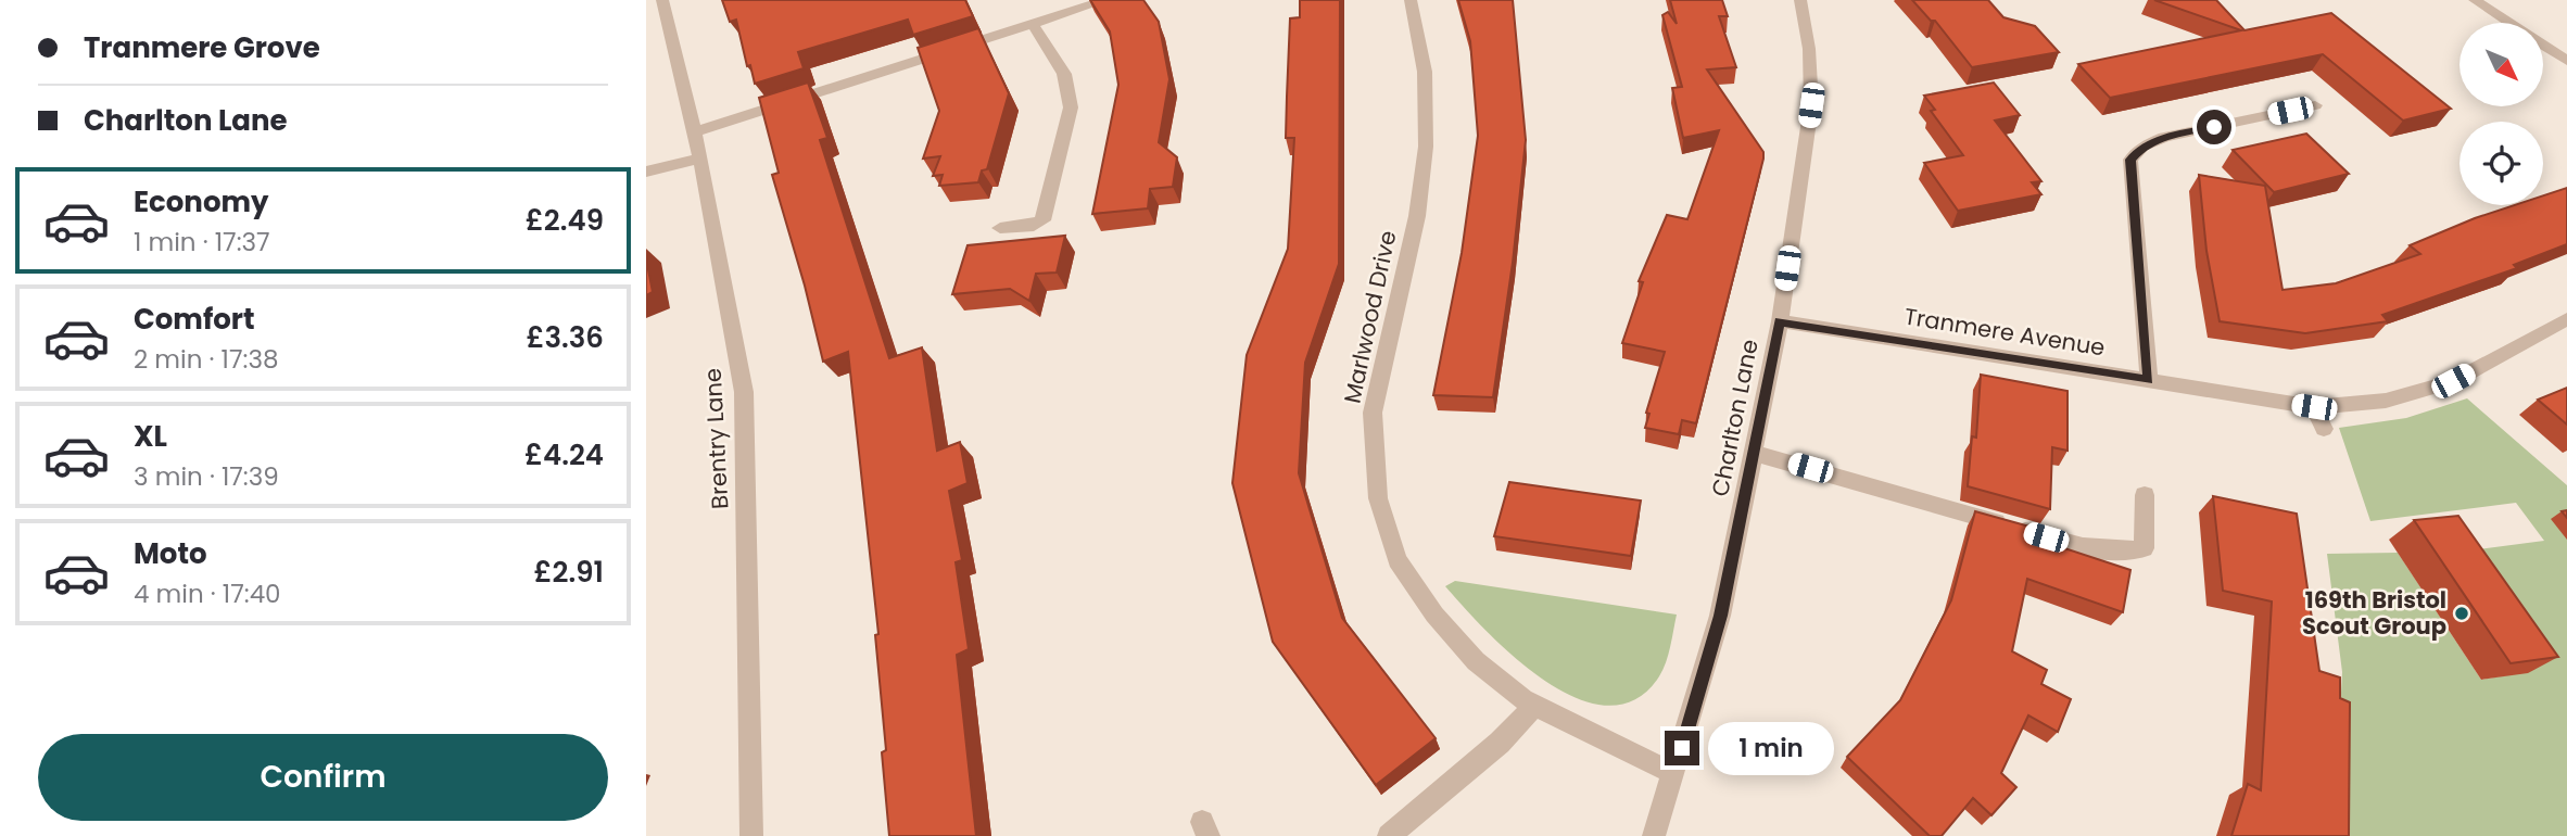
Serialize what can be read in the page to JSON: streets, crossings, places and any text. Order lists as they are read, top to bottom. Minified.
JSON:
{"streets":{"street":["Marlwood Drive","Tranmere Avenue","Charlton Lane","Brentry Lane"]},"crossings":[["Marlwood Drive","Charlton Lane"],["Tranmere Avenue","Charlton Lane"]],"places":["169th Bristol Scout Group"],"north":"bottom right","page":{"banner":["Tranmere Grove","Charlton Lane"],"list":[{"name":"Economy","note":"1 min · 17:37","value":"£2.49"},{"name":"Comfort","note":"2 min · 17:38","value":"£3.36"},{"name":"XL","note":"3 min · 17:39","value":"£4.24"},{"name":"Moto","note":"4 min · 17:40","value":"£2.91"}],"buttons":"Confirm","bubble":"1 min"}}
